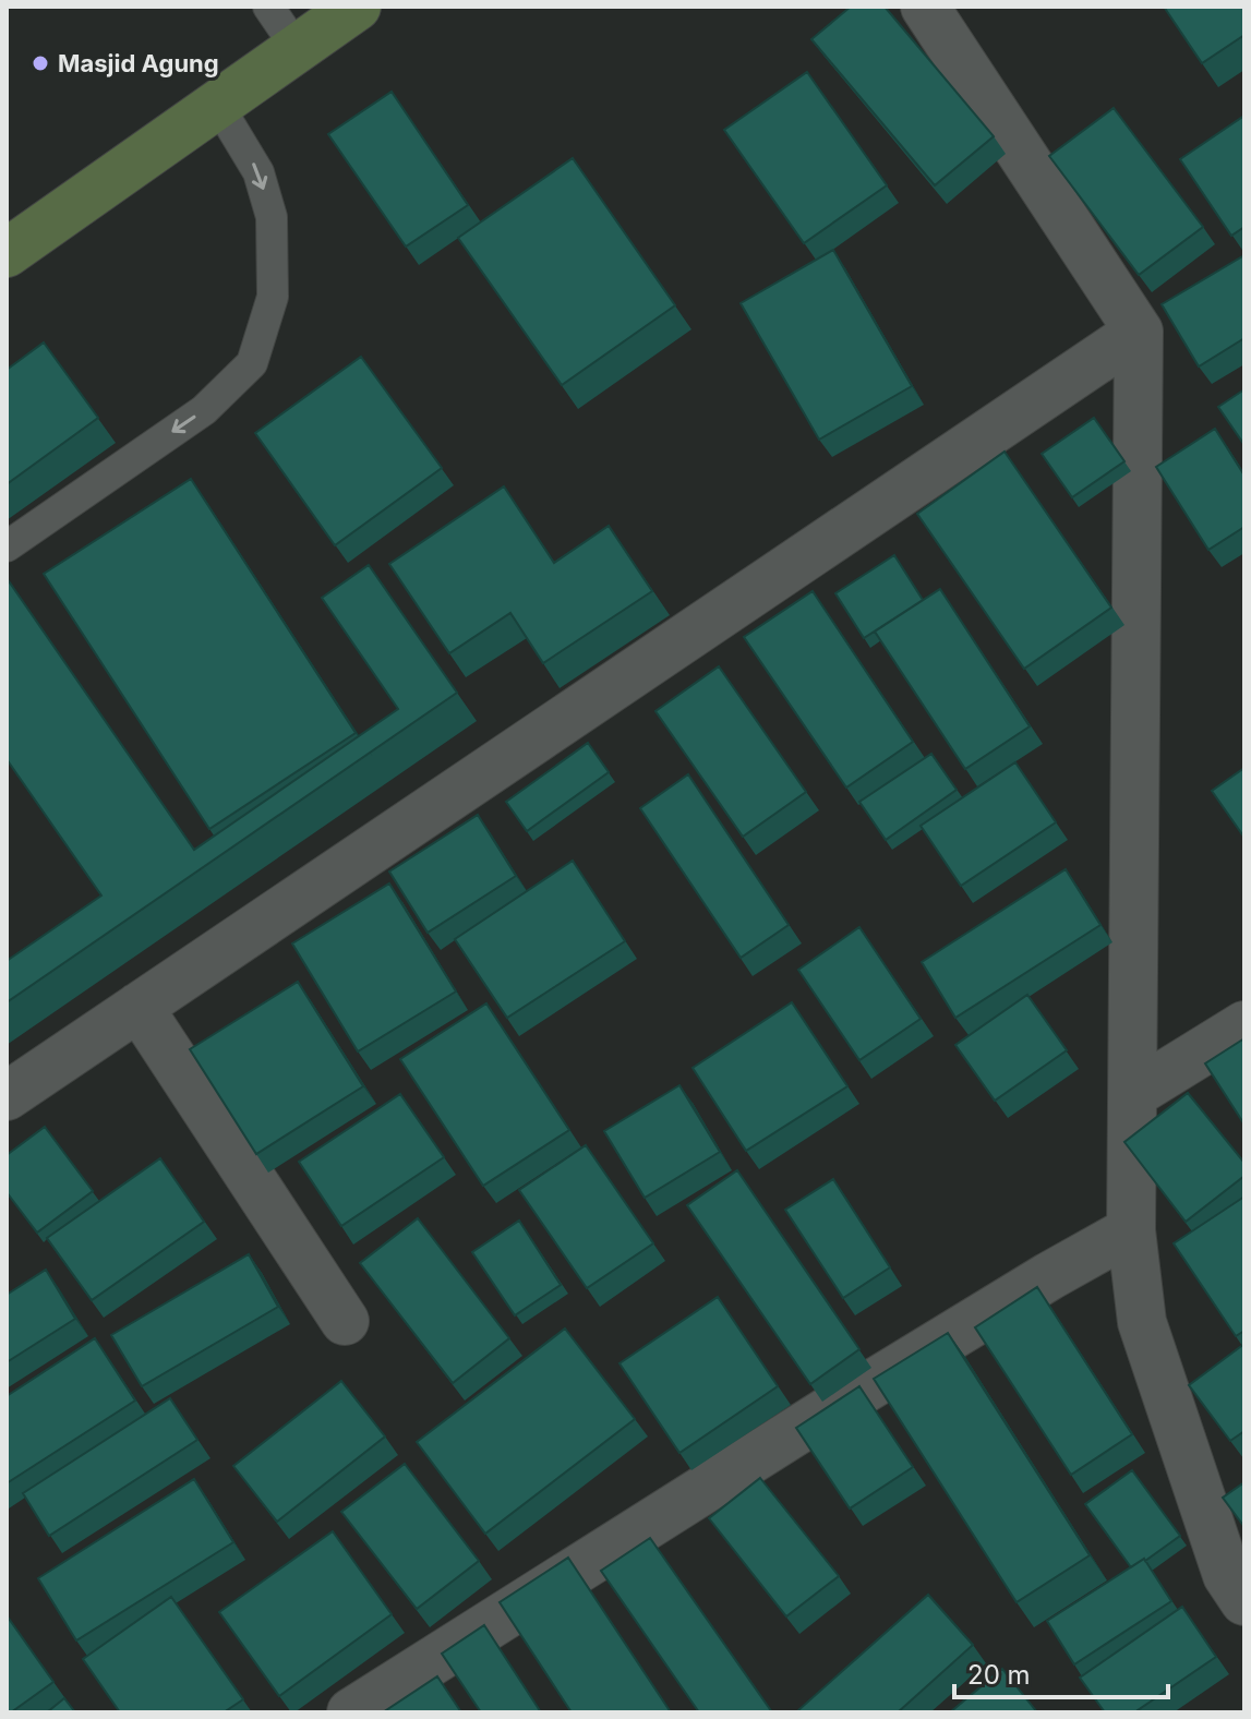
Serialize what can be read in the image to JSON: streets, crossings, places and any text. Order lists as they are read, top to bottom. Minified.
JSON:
{"places":["Masjid Agung"],"scale_bar":"20 m"}
